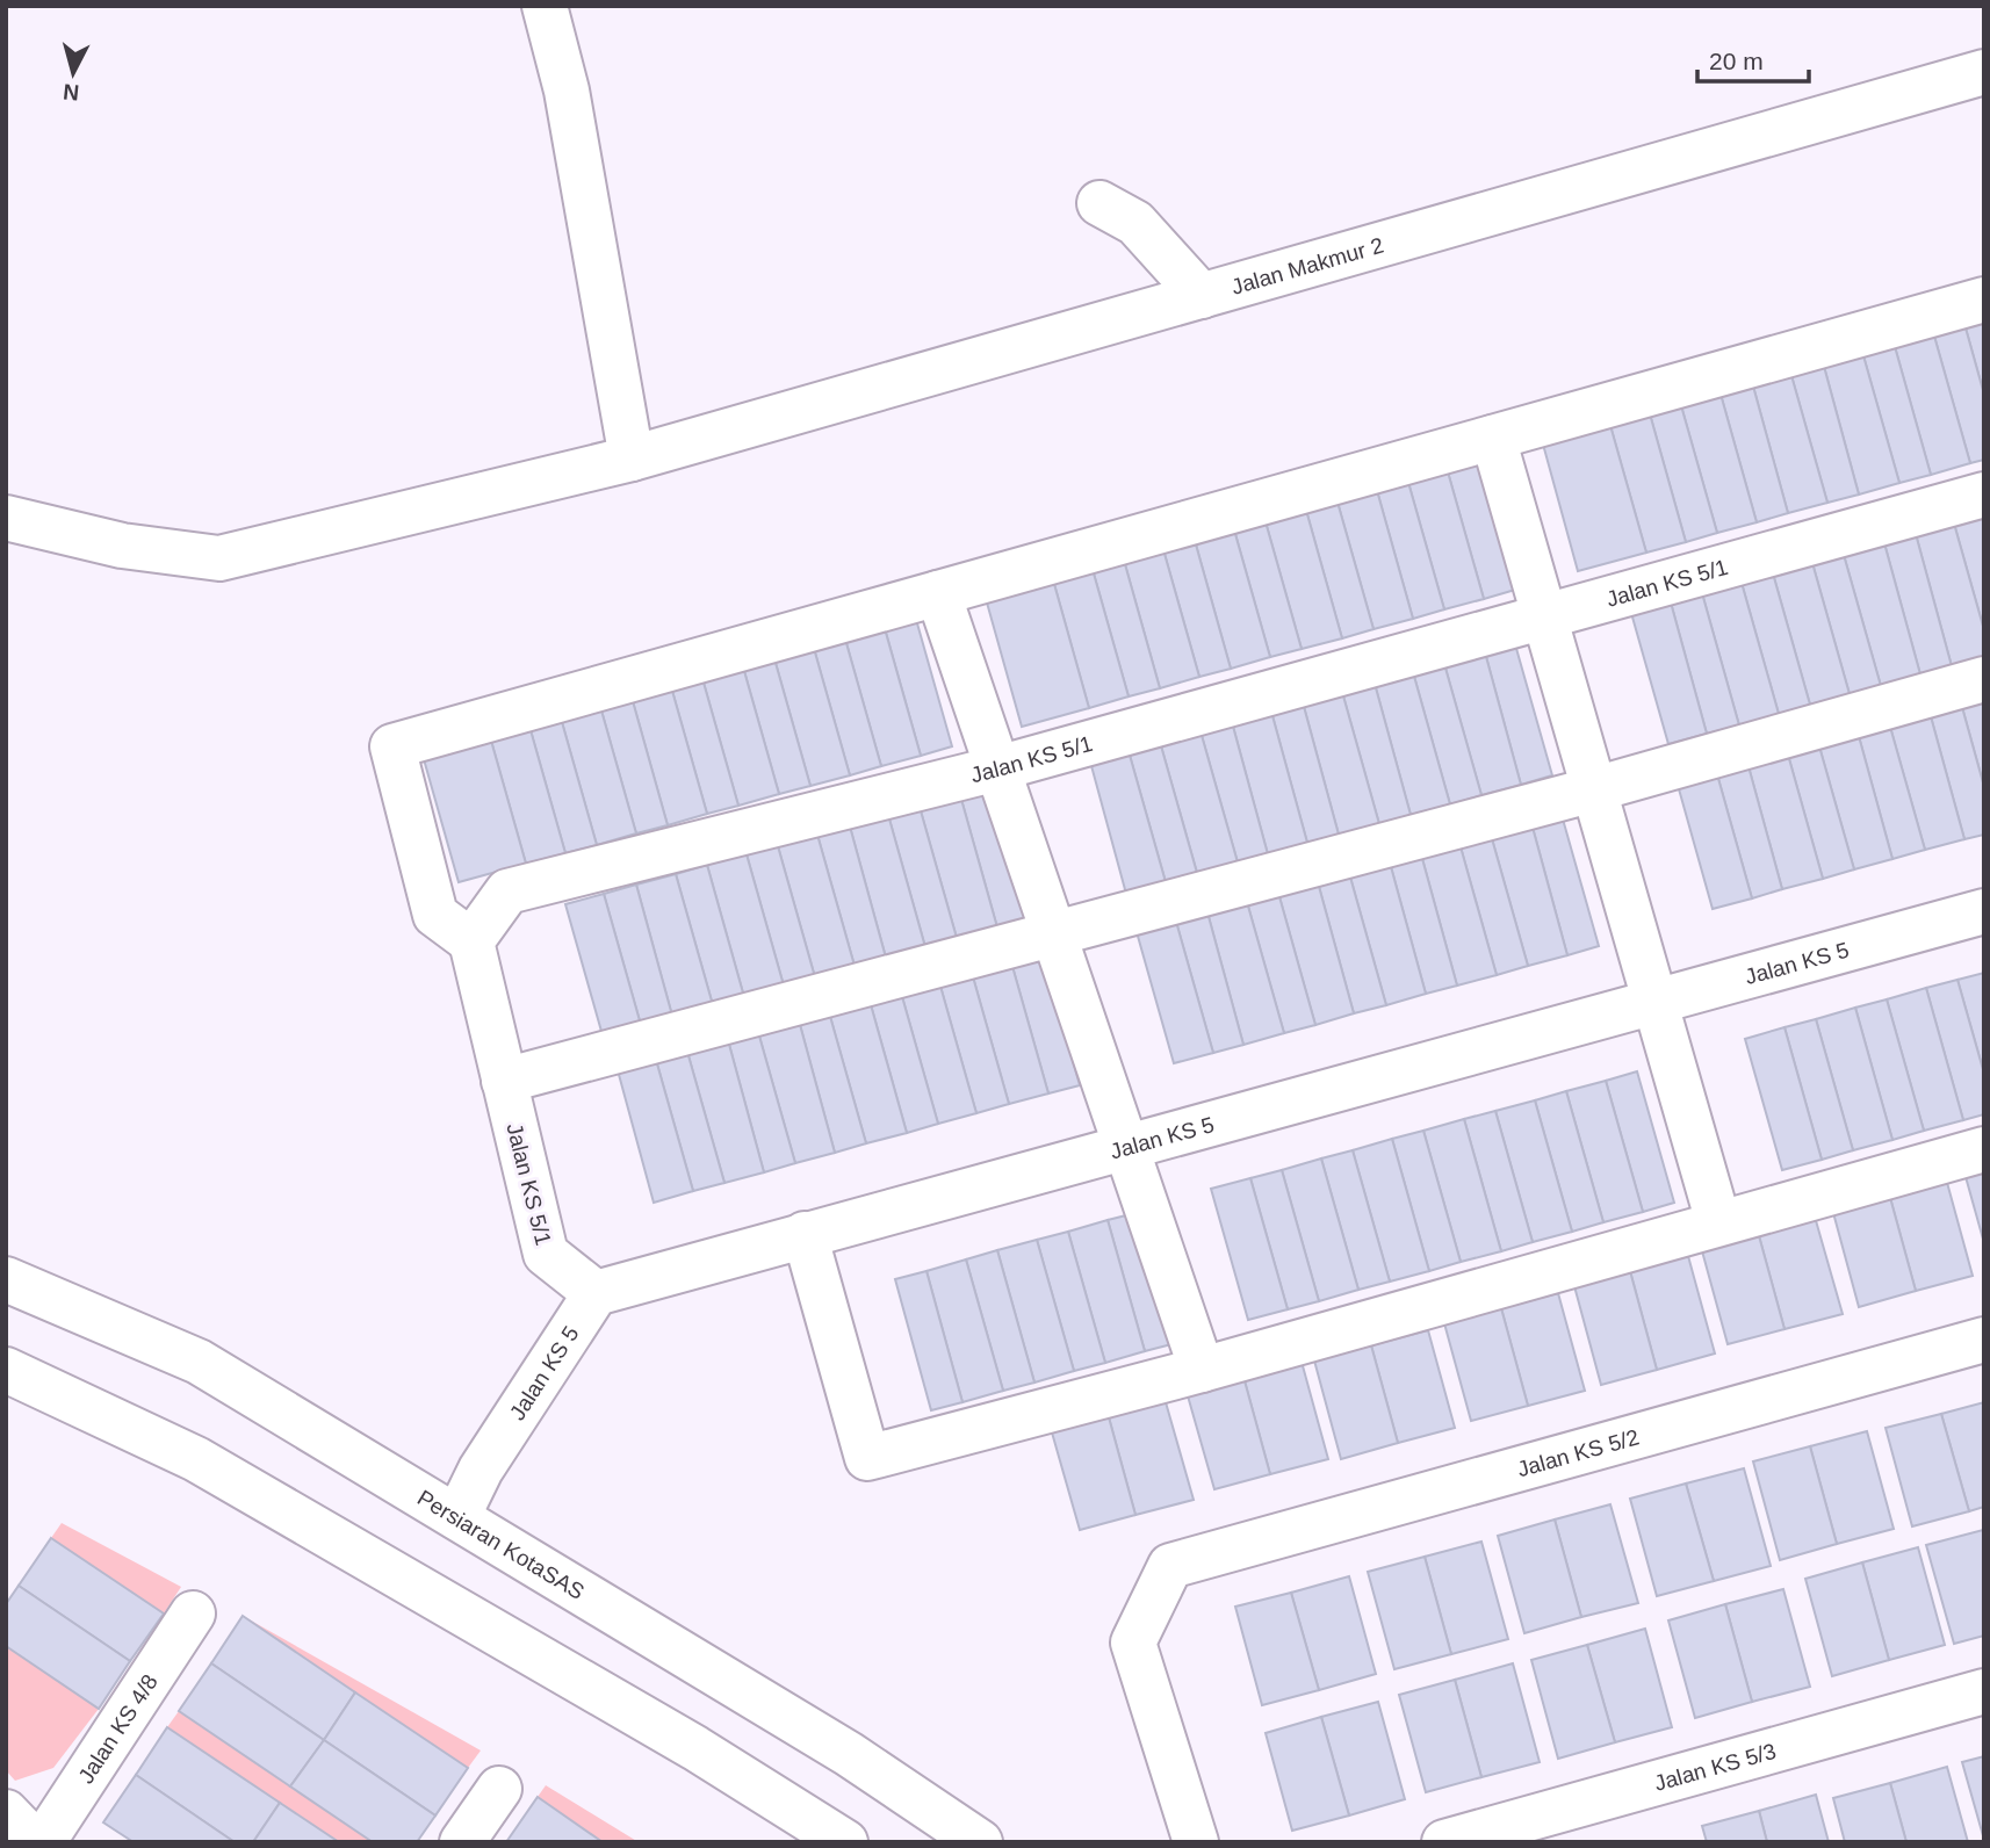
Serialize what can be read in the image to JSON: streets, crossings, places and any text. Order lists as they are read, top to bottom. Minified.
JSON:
{"streets":{"street":["Jalan Makmur 2","Jalan KS 5/1","Jalan KS 5","Jalan KS 5/2","Persiaran KotaSAS","Jalan KS 4/8","Jalan KS 5/3"]},"crossings":[["Jalan KS 5/1","Jalan KS 5"],["Jalan KS 5","Persiaran KotaSAS"]],"scale_bar":"20 m","north":"bottom"}
